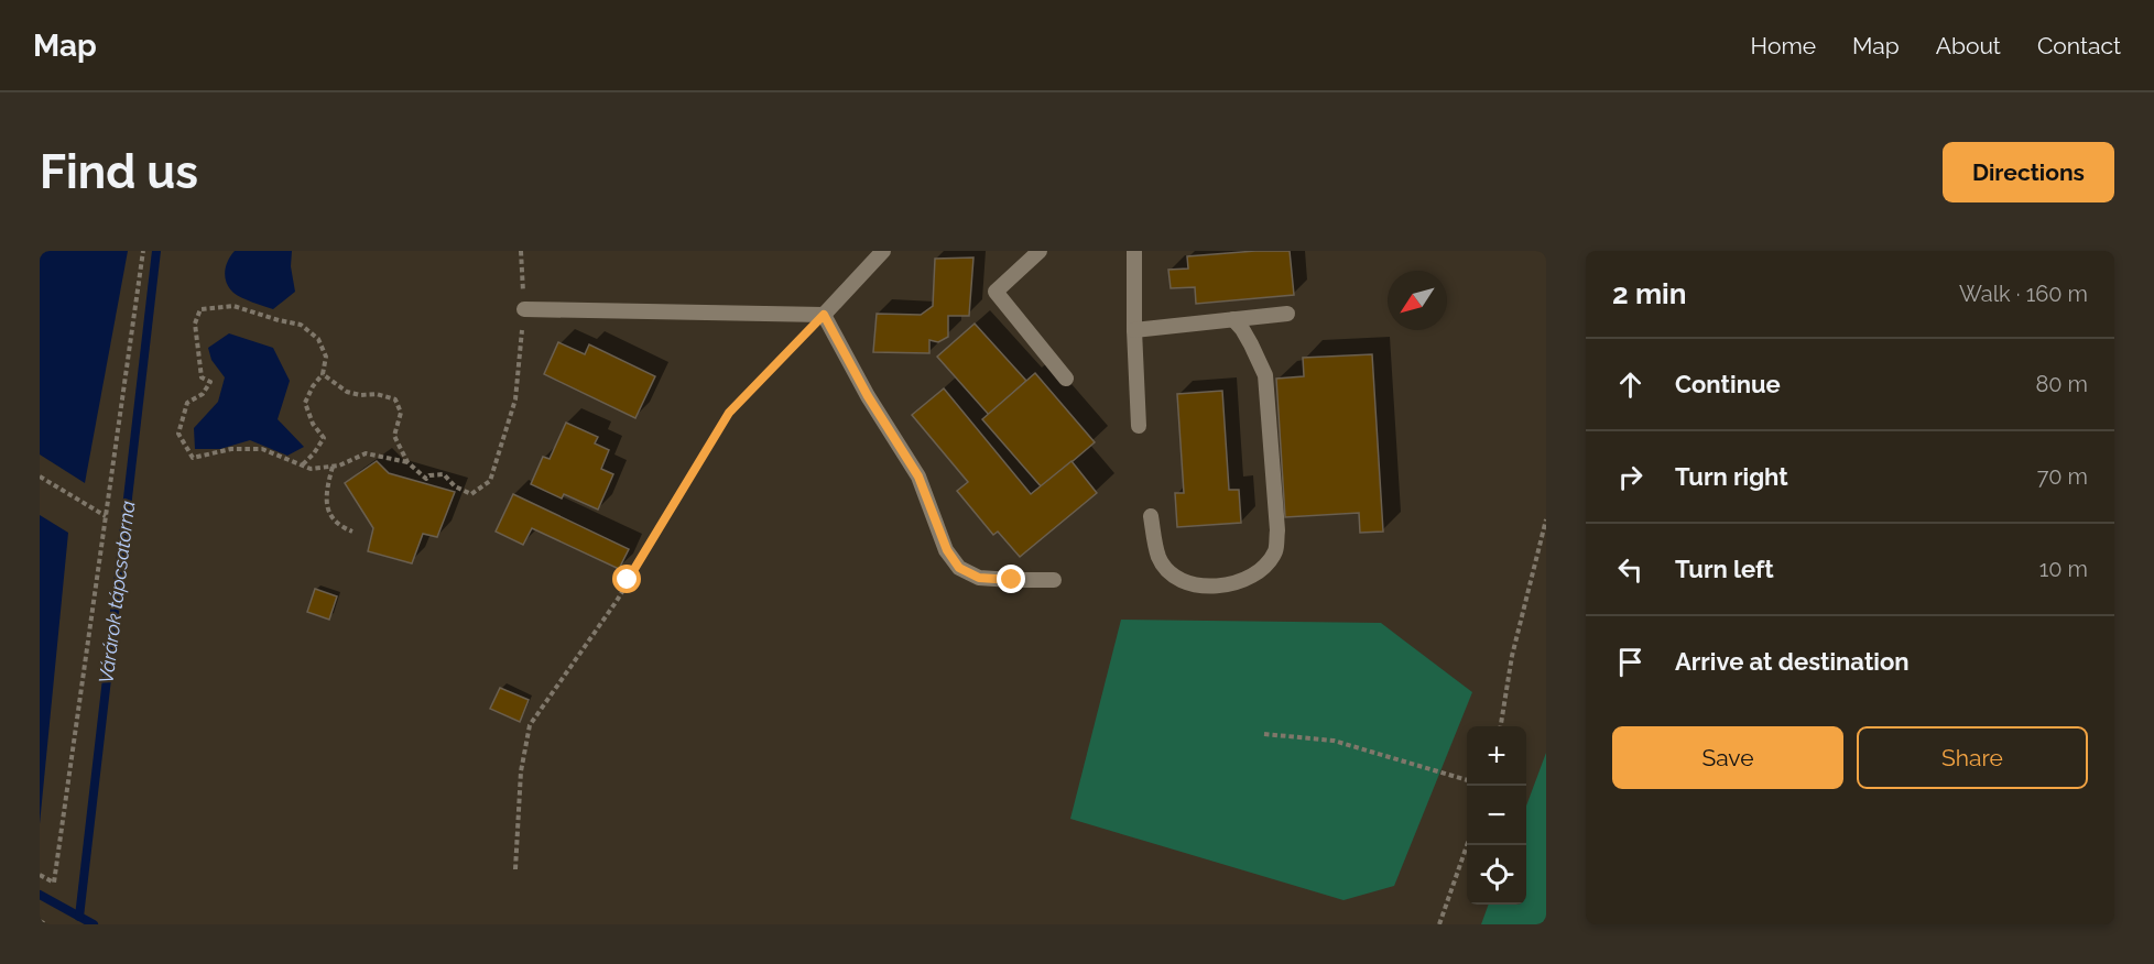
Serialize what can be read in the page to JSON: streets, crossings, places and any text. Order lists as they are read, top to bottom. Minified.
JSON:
{"water":["Várárok tápcsatorna"],"north":"bottom left","page":{"header":"Map","nav":["Home","Map","About","Contact"],"buttons":["Directions",["Save","Share"]],"title":"Find us","heading":["2 min","Walk · 160 m"],"list":[["Continue","80 m"],["Turn right","70 m"],["Turn left","10 m"],"Arrive at destination"],"map_buttons":["+","−"]}}
